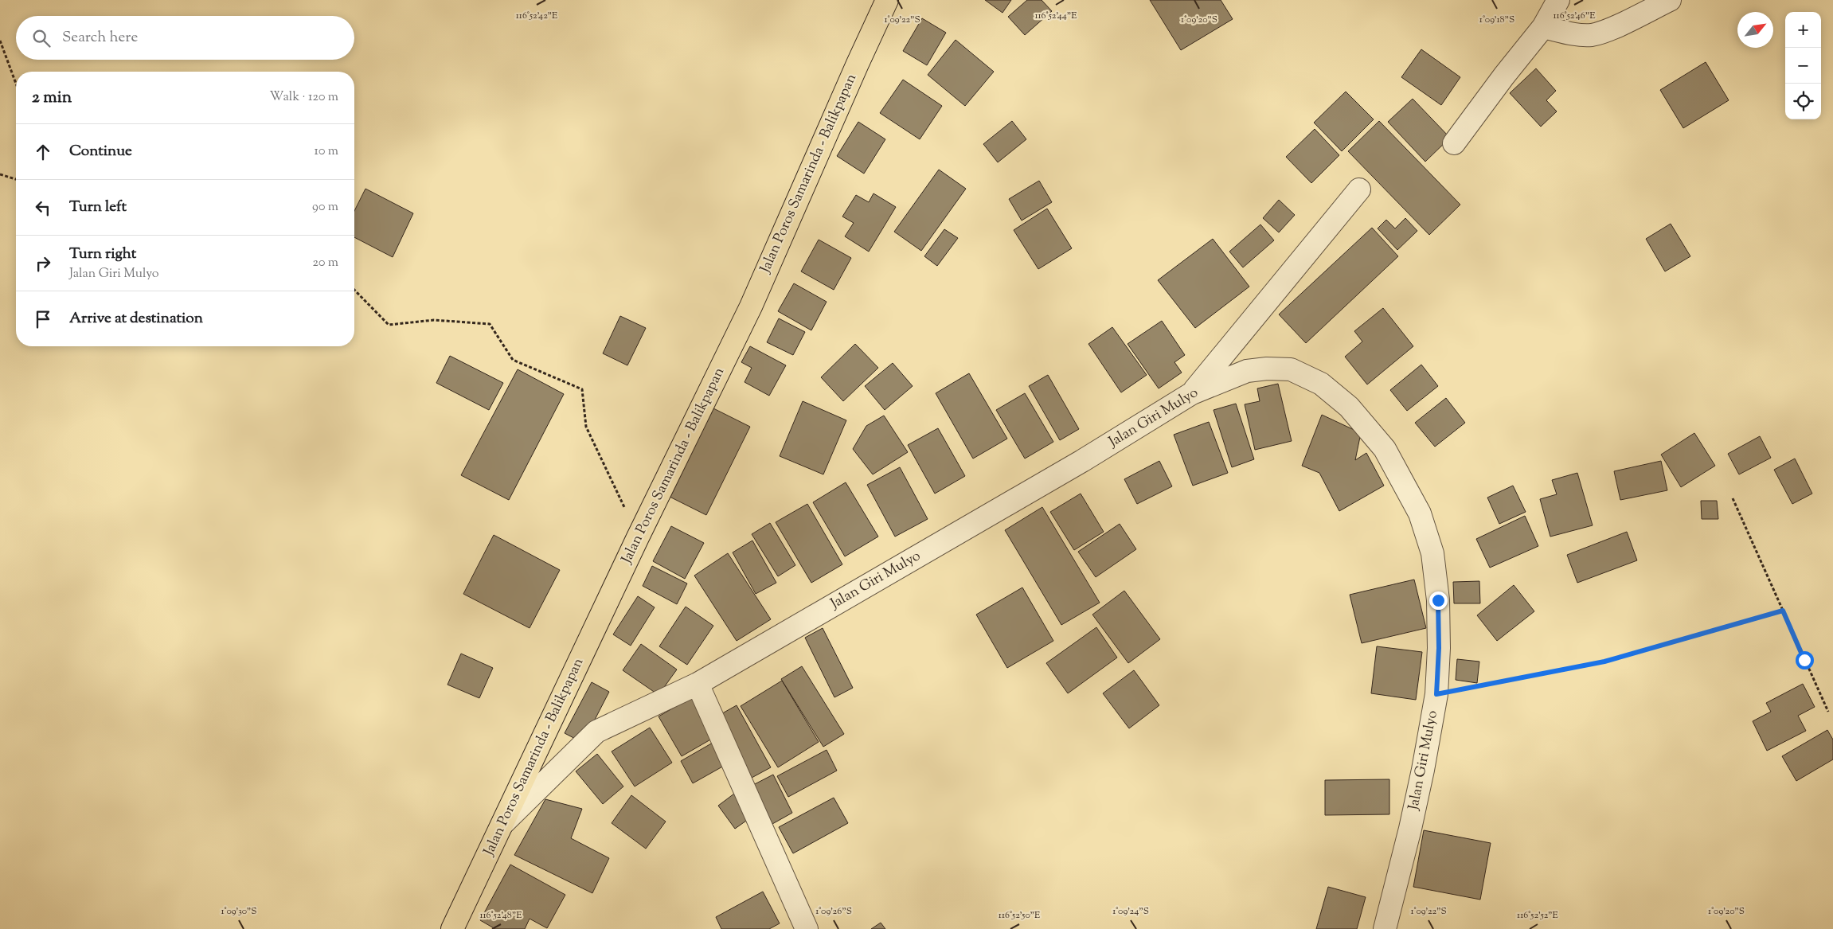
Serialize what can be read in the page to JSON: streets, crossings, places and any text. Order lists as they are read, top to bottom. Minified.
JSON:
{"streets":{"highway":["Jalan Poros Samarinda - Balikpapan"],"street":["Jalan Giri Mulyo"]},"crossings":[["Jalan Poros Samarinda - Balikpapan","Jalan Giri Mulyo"]],"north":"top right","page":{"map_buttons":["+","−"],"search":"Search here","heading":["2 min","Walk · 120 m"],"list":[["Continue","10 m"],["Turn left","90 m"],["Turn right","Jalan Giri Mulyo","20 m"],"Arrive at destination"]},"coordinates":["116°52'42\"E","116°52'44\"E","116°52'46\"E","1°09'22\"S","1°09'20\"S","1°09'18\"S","1°09'30\"S","1°09'26\"S","1°09'24\"S","116°52'48\"E","116°52'50\"E","116°52'52\"E"]}
